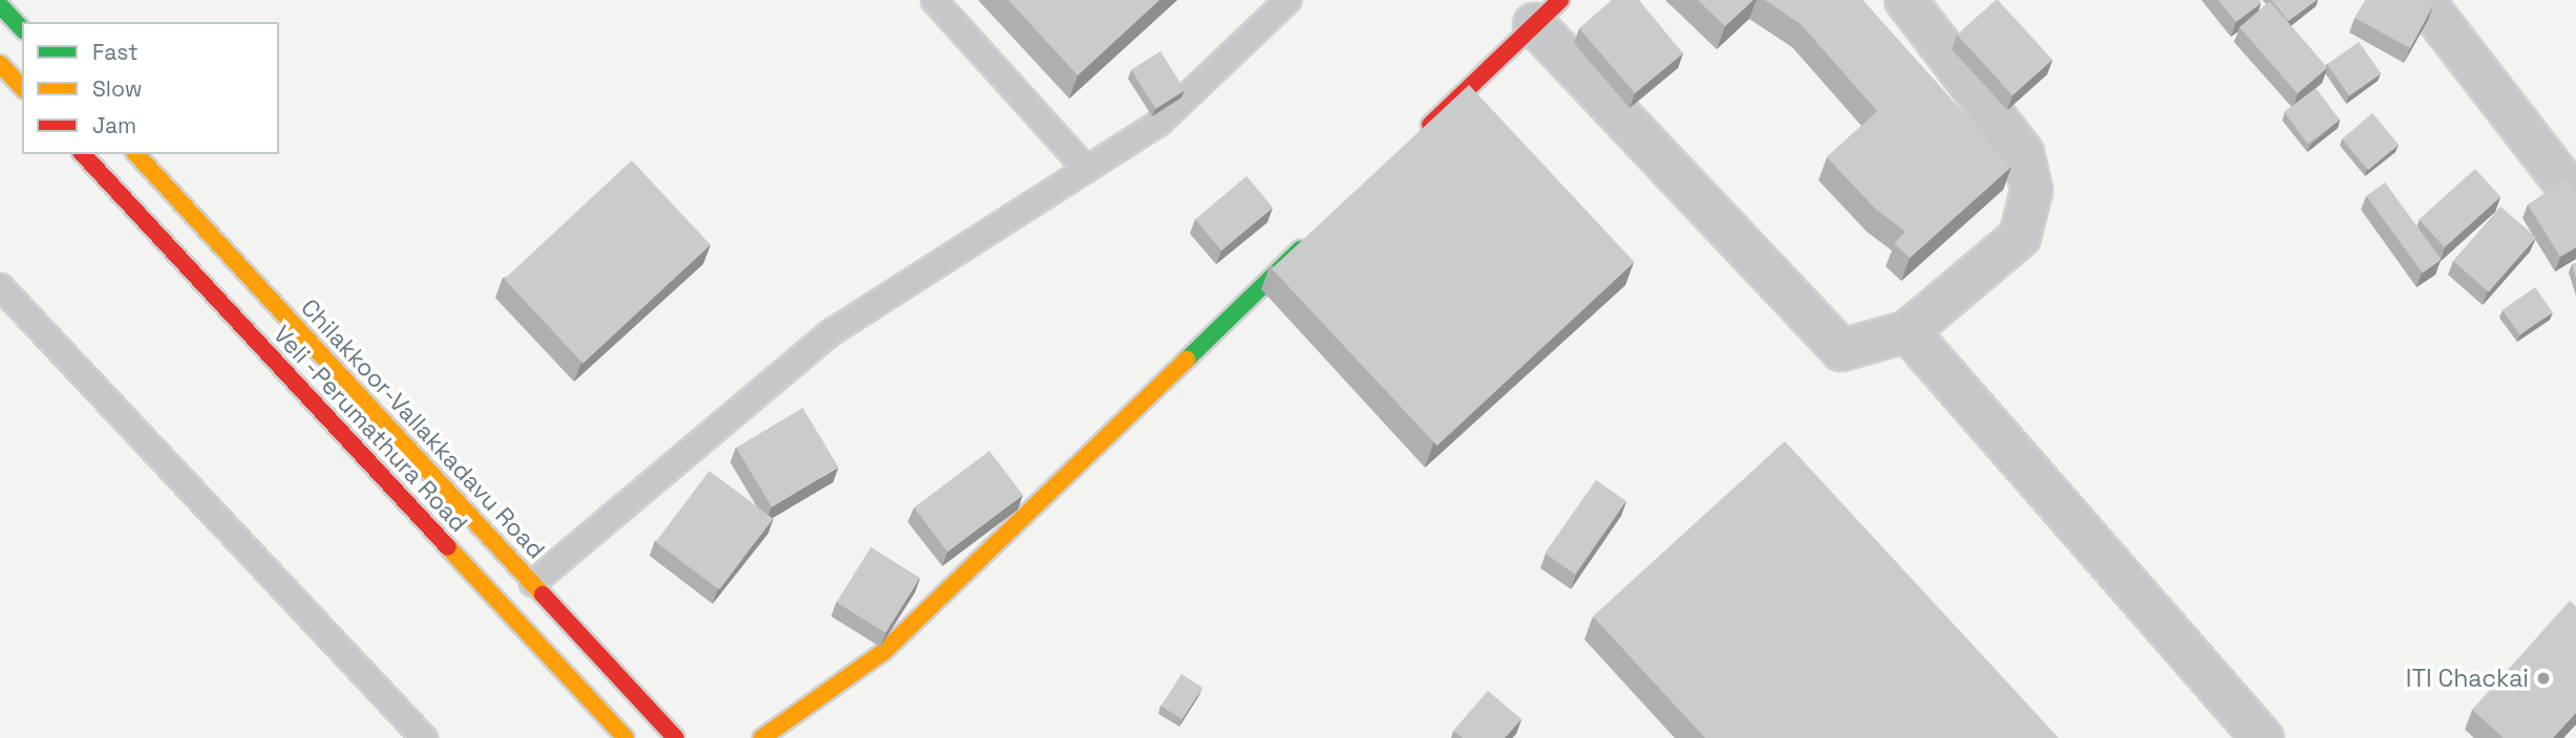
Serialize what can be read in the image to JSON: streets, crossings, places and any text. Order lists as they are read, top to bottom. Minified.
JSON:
{"streets":{"main road":["Veli -Perumathura Road","Chilakkoor-Vallakkadavu Road"]},"places":["ITI Chackai"],"legend":["Fast","Slow","Jam"]}
